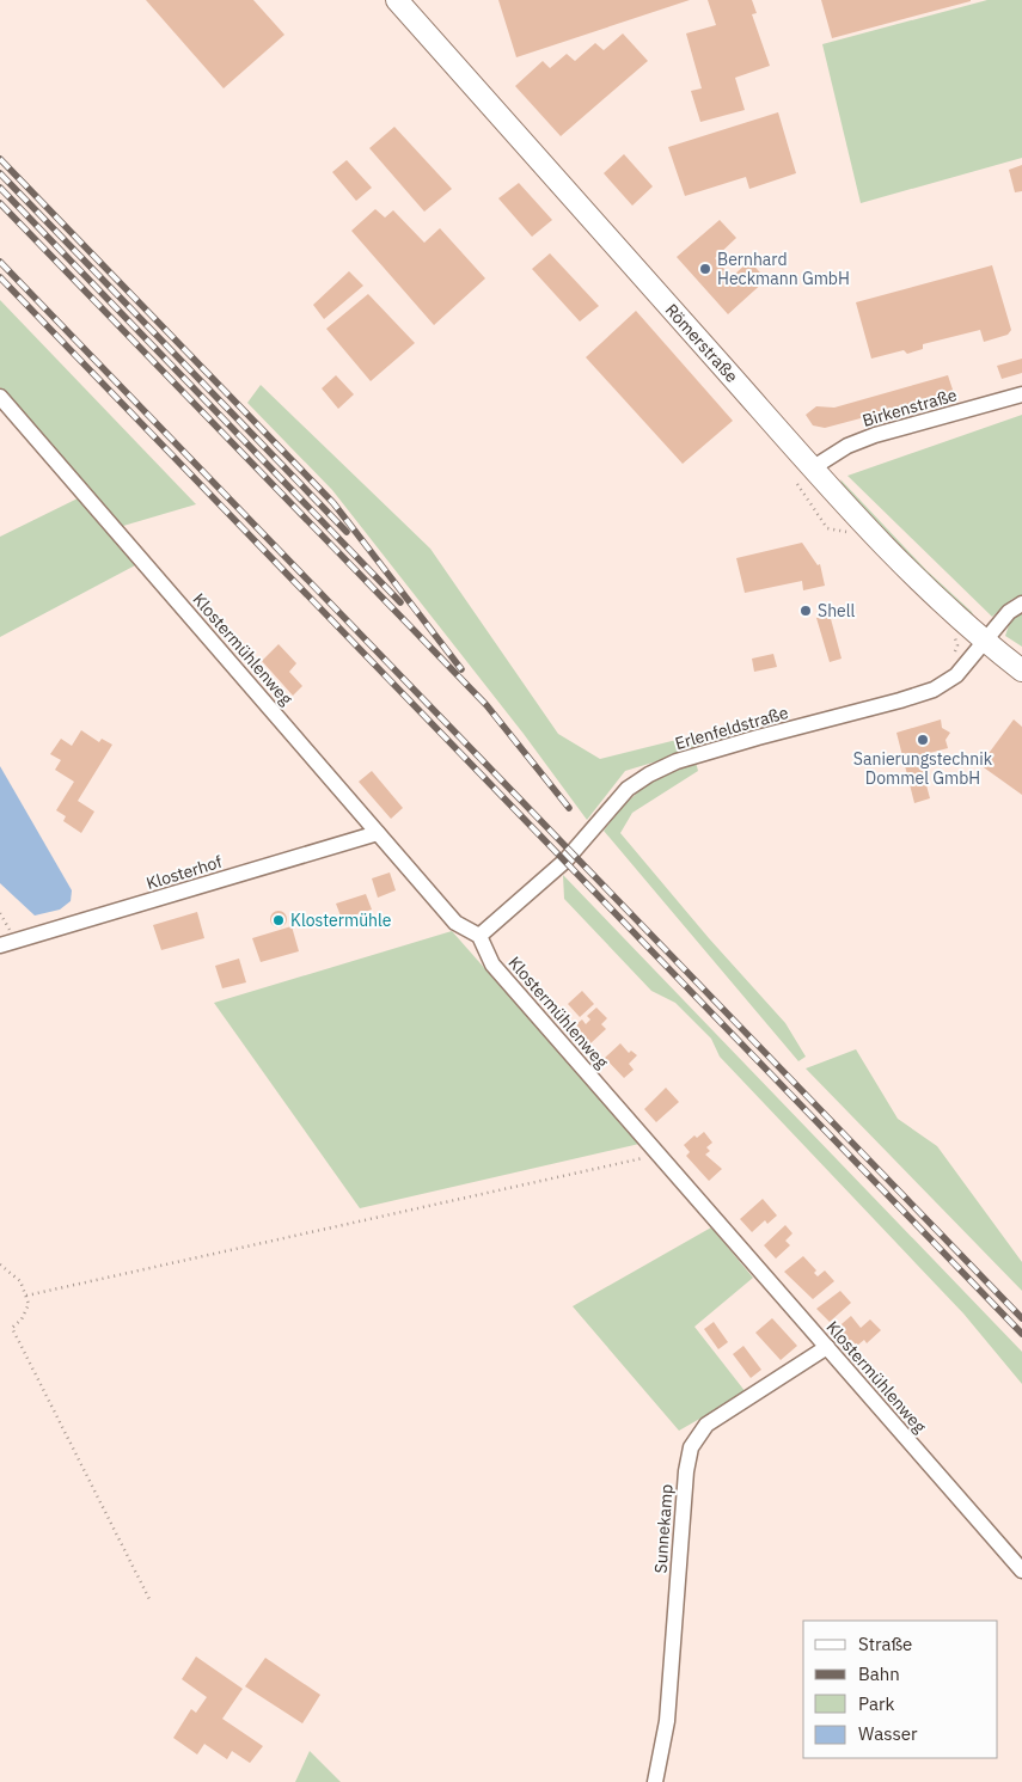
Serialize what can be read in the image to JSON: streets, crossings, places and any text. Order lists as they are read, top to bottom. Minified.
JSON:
{"streets":{"main road":["Römerstraße"],"street":["Birkenstraße","Klostermühlenweg","Erlenfeldstraße","Klosterhof","Sunnekamp"]},"crossings":[["Römerstraße","Birkenstraße"],["Römerstraße","Erlenfeldstraße"],["Klostermühlenweg","Erlenfeldstraße"],["Klostermühlenweg","Klosterhof"],["Klostermühlenweg","Sunnekamp"]],"places":["Bernhard Heckmann GmbH","Shell","Sanierungstechnik Dommel GmbH","Klostermühle"],"legend":["Straße","Bahn","Park","Wasser"]}
